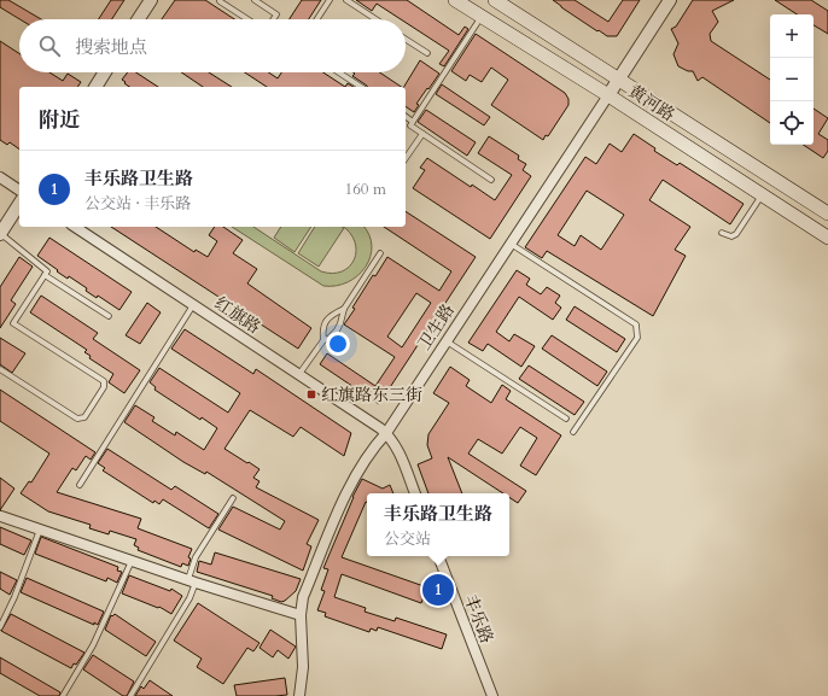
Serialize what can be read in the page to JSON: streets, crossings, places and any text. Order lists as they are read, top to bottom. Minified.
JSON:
{"streets":{"main road":["黄河路"],"street":["红旗路","卫生路","丰乐路"]},"crossings":[["黄河路","卫生路"],["红旗路","卫生路"]],"places":{"transit":["红旗路东三街"]},"page":{"map_buttons":["+","−"],"search":"搜索地点","heading":"附近","list":[{"mark":"1","name":"丰乐路卫生路","note":"公交站 · 丰乐路","value":"160 m"}],"popup":["丰乐路卫生路","公交站"],"pins":"1"}}
